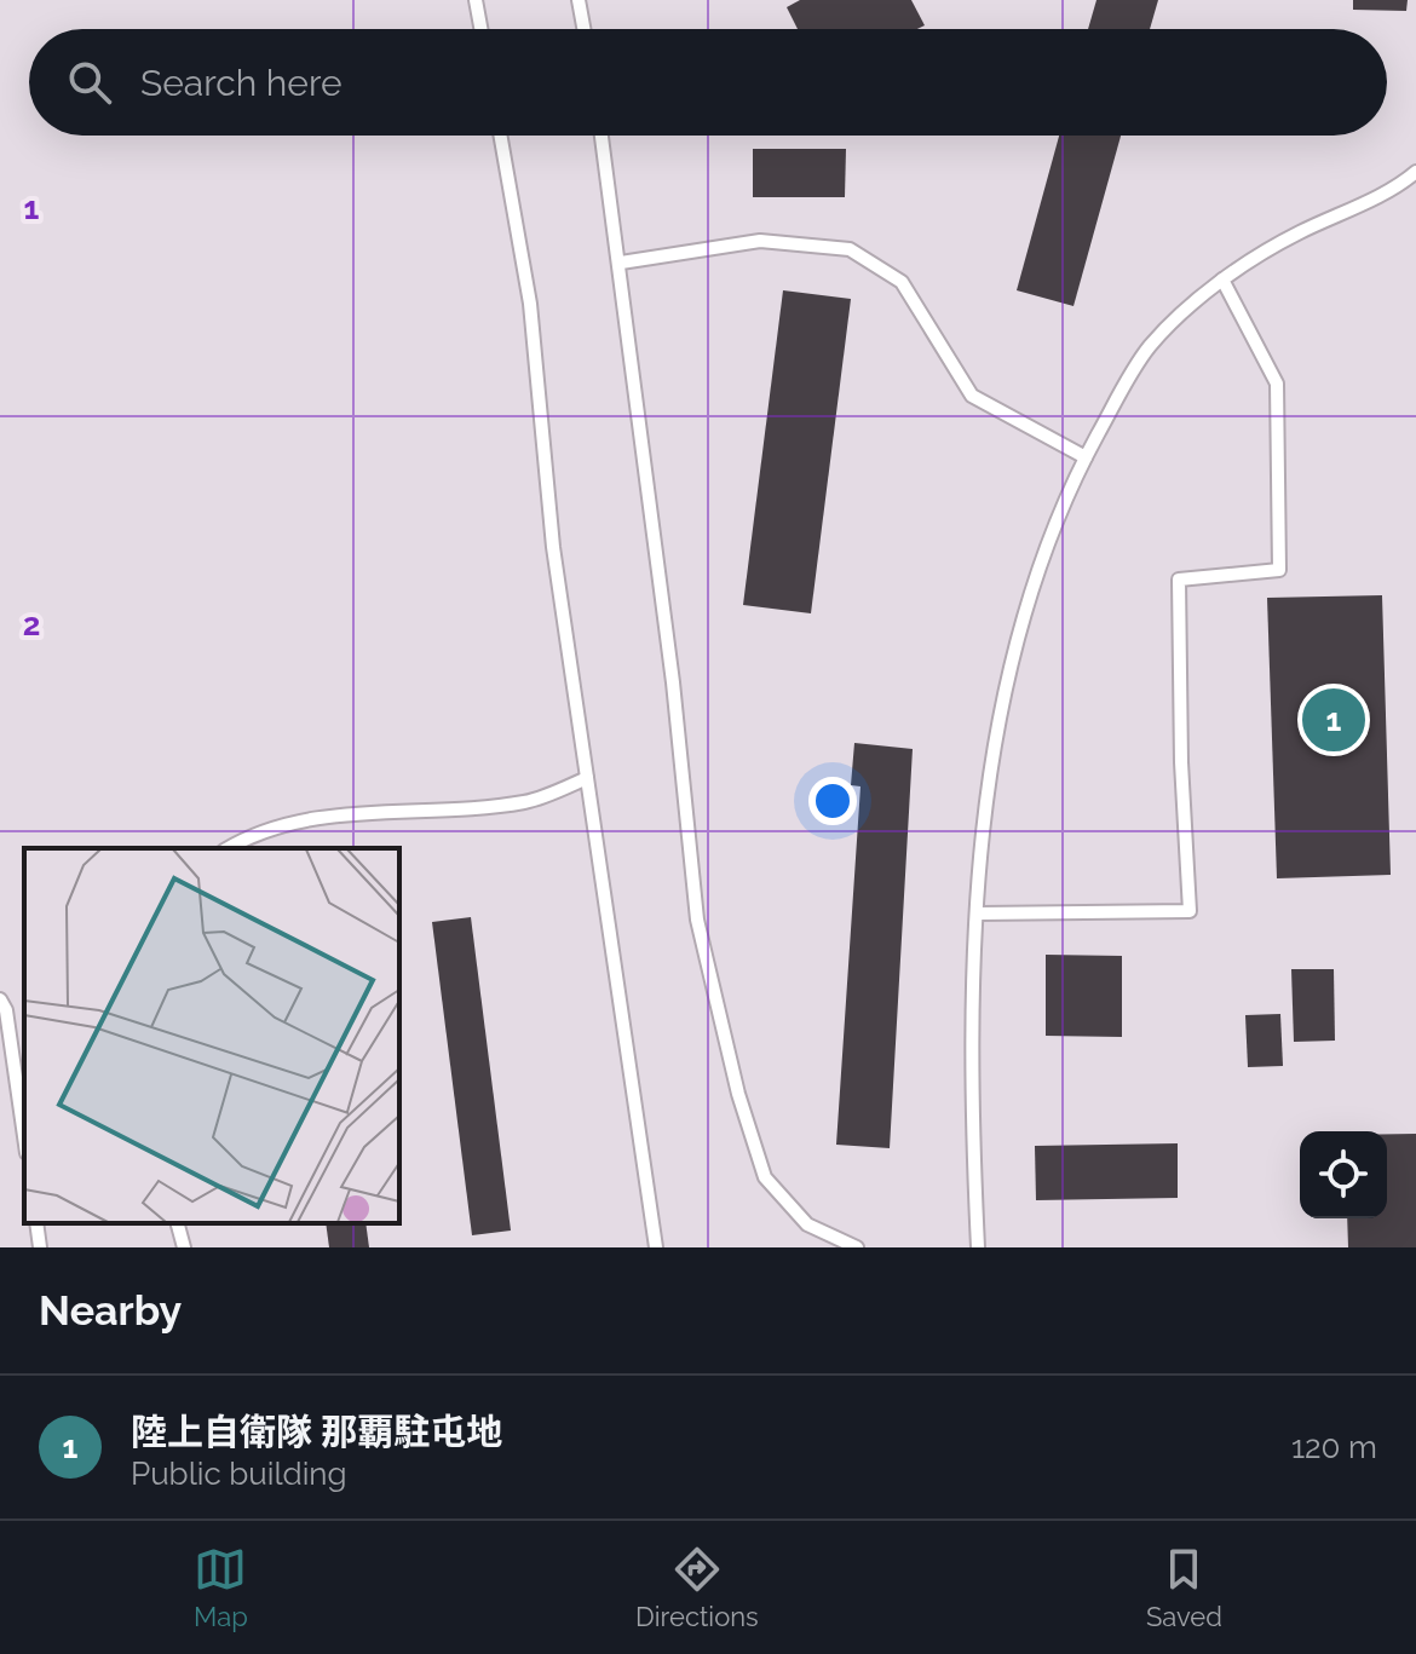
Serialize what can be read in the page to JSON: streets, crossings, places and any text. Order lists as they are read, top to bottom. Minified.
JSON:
{"page":{"search":"Search here","pins":"1","heading":"Nearby","list":[{"mark":"1","name":"陸上自衛隊 那覇駐屯地","note":"Public building","value":"120 m"}],"nav":["Map","Directions","Saved"]},"grid":{"rows":["1","2"]}}
